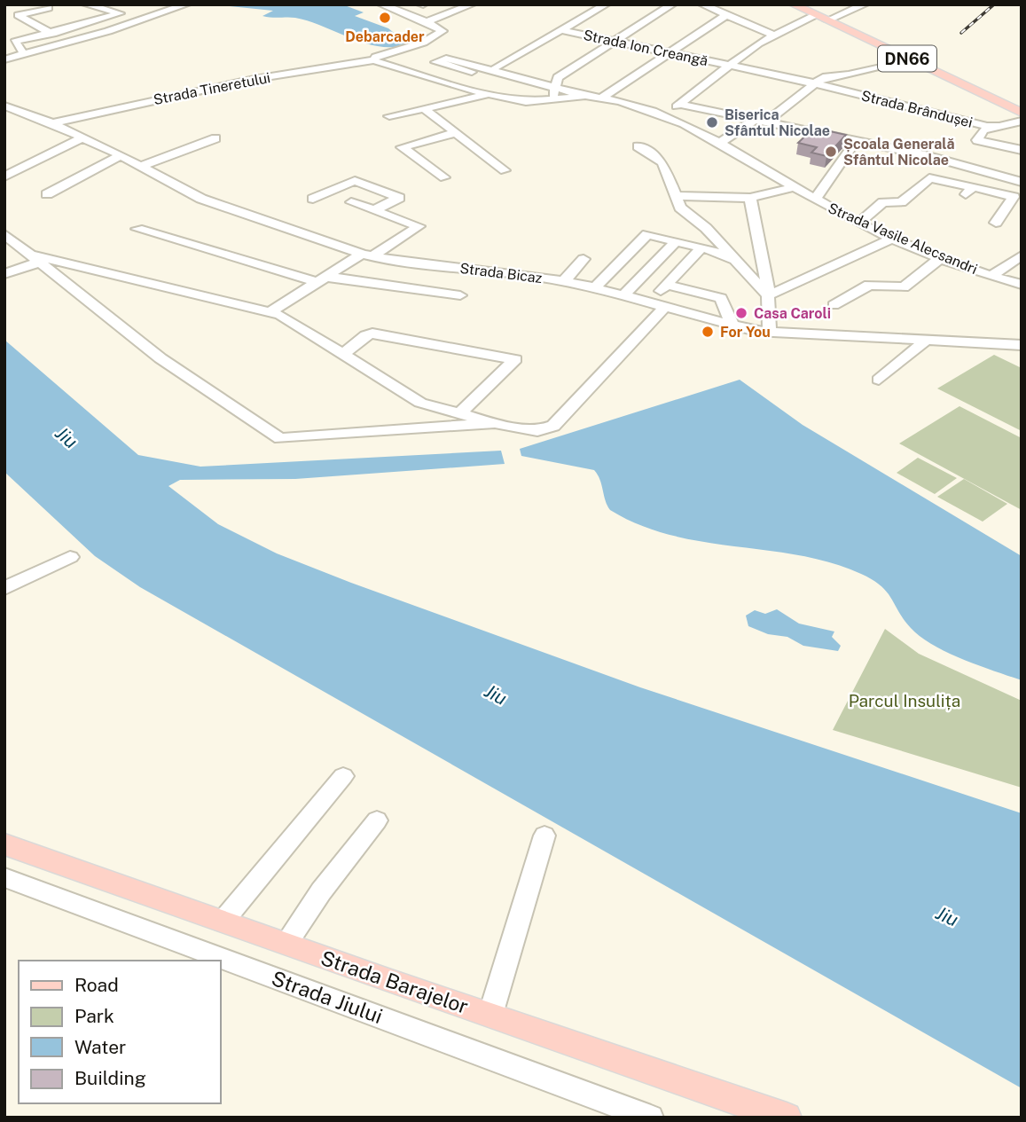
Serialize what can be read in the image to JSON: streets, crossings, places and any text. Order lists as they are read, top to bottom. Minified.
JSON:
{"streets":{"main road":["DN66","Strada Barajelor"],"street":["Strada Ion Creangă","Strada Tineretului","Strada Brândușei","Strada Vasile Alecsandri","Strada Bicaz","Strada Jiului"]},"crossings":[["Strada Ion Creangă","Strada Brândușei"],["Strada Tineretului","Strada Vasile Alecsandri"],["Strada Tineretului","Strada Bicaz"]],"water":["Jiu"],"parks":["Parcul Insulița"],"places":["Debarcader","Biserica Sfântul Nicolae","Școala Generală Sfântul Nicolae","Casa Caroli","For You"],"legend":["Road","Park","Water","Building"]}
